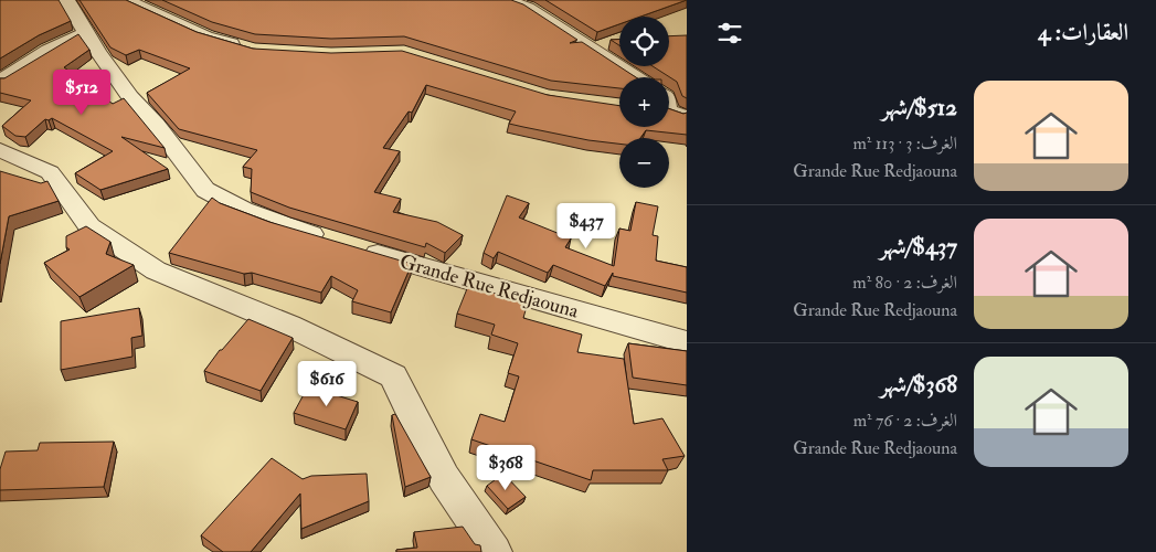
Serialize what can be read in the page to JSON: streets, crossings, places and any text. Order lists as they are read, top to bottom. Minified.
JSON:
{"streets":{"street":["Grande Rue Redjaouna"]},"page":{"heading":"العقارات: 4","map_buttons":["+","−"],"list":[{"name":"$512/شهر","note":"الغرف: 3 · 113 m² · Grande Rue Redjaouna"},{"name":"$437/شهر","note":"الغرف: 2 · 80 m² · Grande Rue Redjaouna"},{"name":"$368/شهر","note":"الغرف: 2 · 76 m² · Grande Rue Redjaouna"}],"price":["$512","$437","$616","$368"]}}
